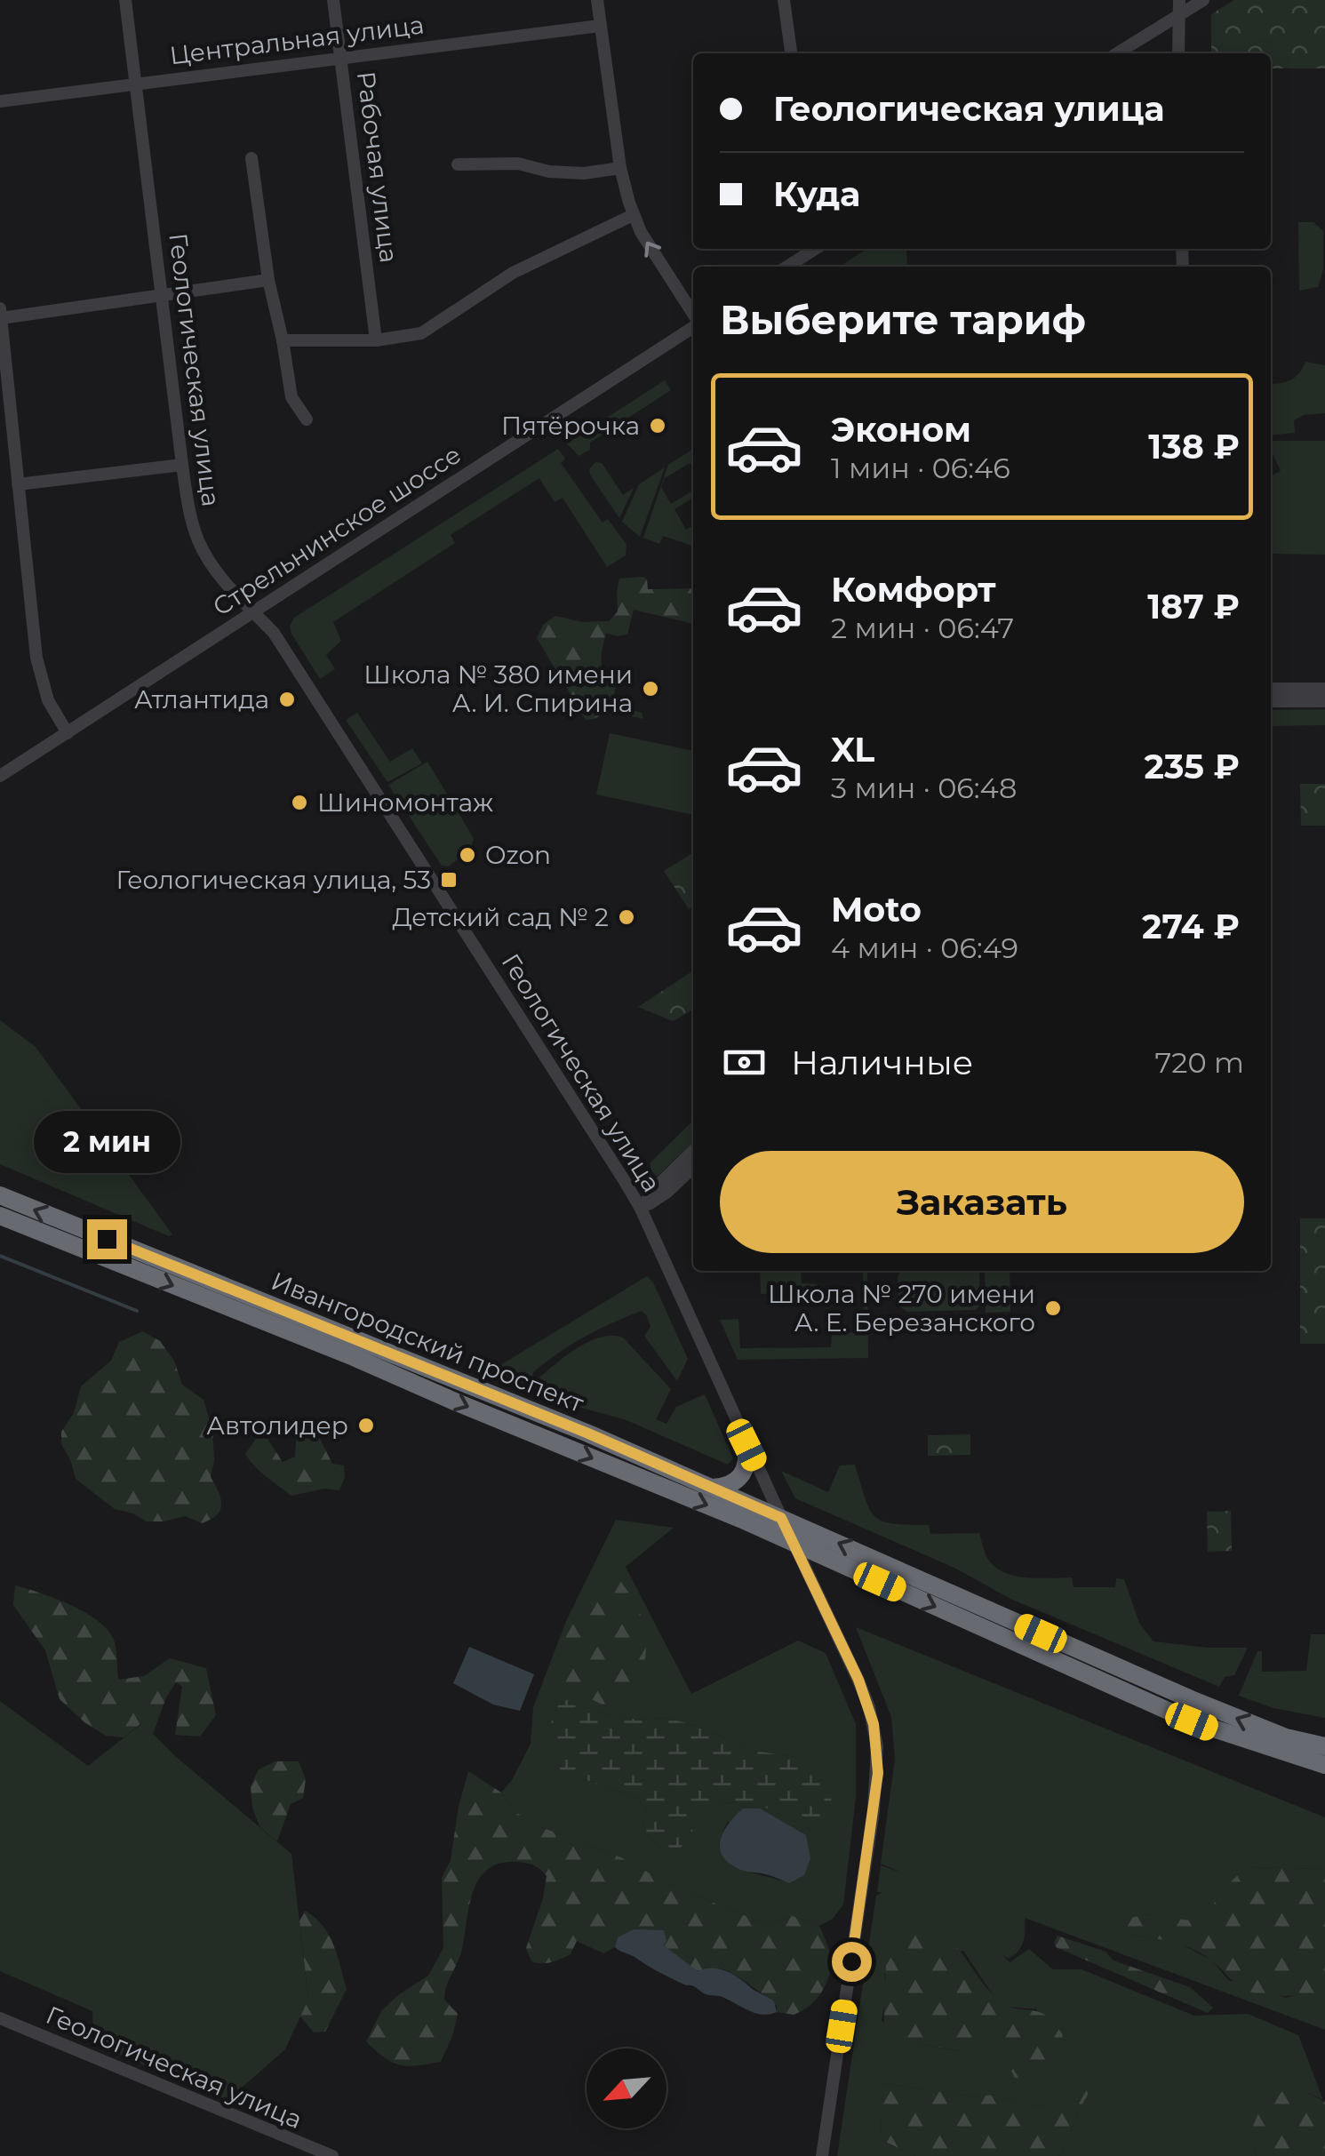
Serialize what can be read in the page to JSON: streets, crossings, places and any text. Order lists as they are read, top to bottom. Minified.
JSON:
{"streets":{"highway":["Ивангородский проспект"],"street":["Центральная улица","Рабочая улица","Геологическая улица","Стрельнинское шоссе"]},"crossings":[["Центральная улица","Рабочая улица"],["Центральная улица","Геологическая улица"],["Геологическая улица","Стрельнинское шоссе"],["Геологическая улица","Ивангородский проспект"]],"places":{"other":["Пятёрочка","Школа № 380 имени А. И. Спирина","Атлантида","Шиномонтаж","Ozon","Детский сад № 2","Школа № 270 имени А. Е. Березанского","Автолидер"],"transit":["Геологическая улица, 53"]},"north":"bottom left","page":{"banner":["Геологическая улица","Куда"],"heading":"Выберите тариф","list":[{"name":"Эконом","note":"1 мин · 06:46","value":"138 ₽"},{"name":"Комфорт","note":"2 мин · 06:47","value":"187 ₽"},{"name":"XL","note":"3 мин · 06:48","value":"235 ₽"},{"name":"Moto","note":"4 мин · 06:49","value":"274 ₽"}],"pay":["Наличные","720 m"],"bubble":"2 мин","buttons":"Заказать"}}
